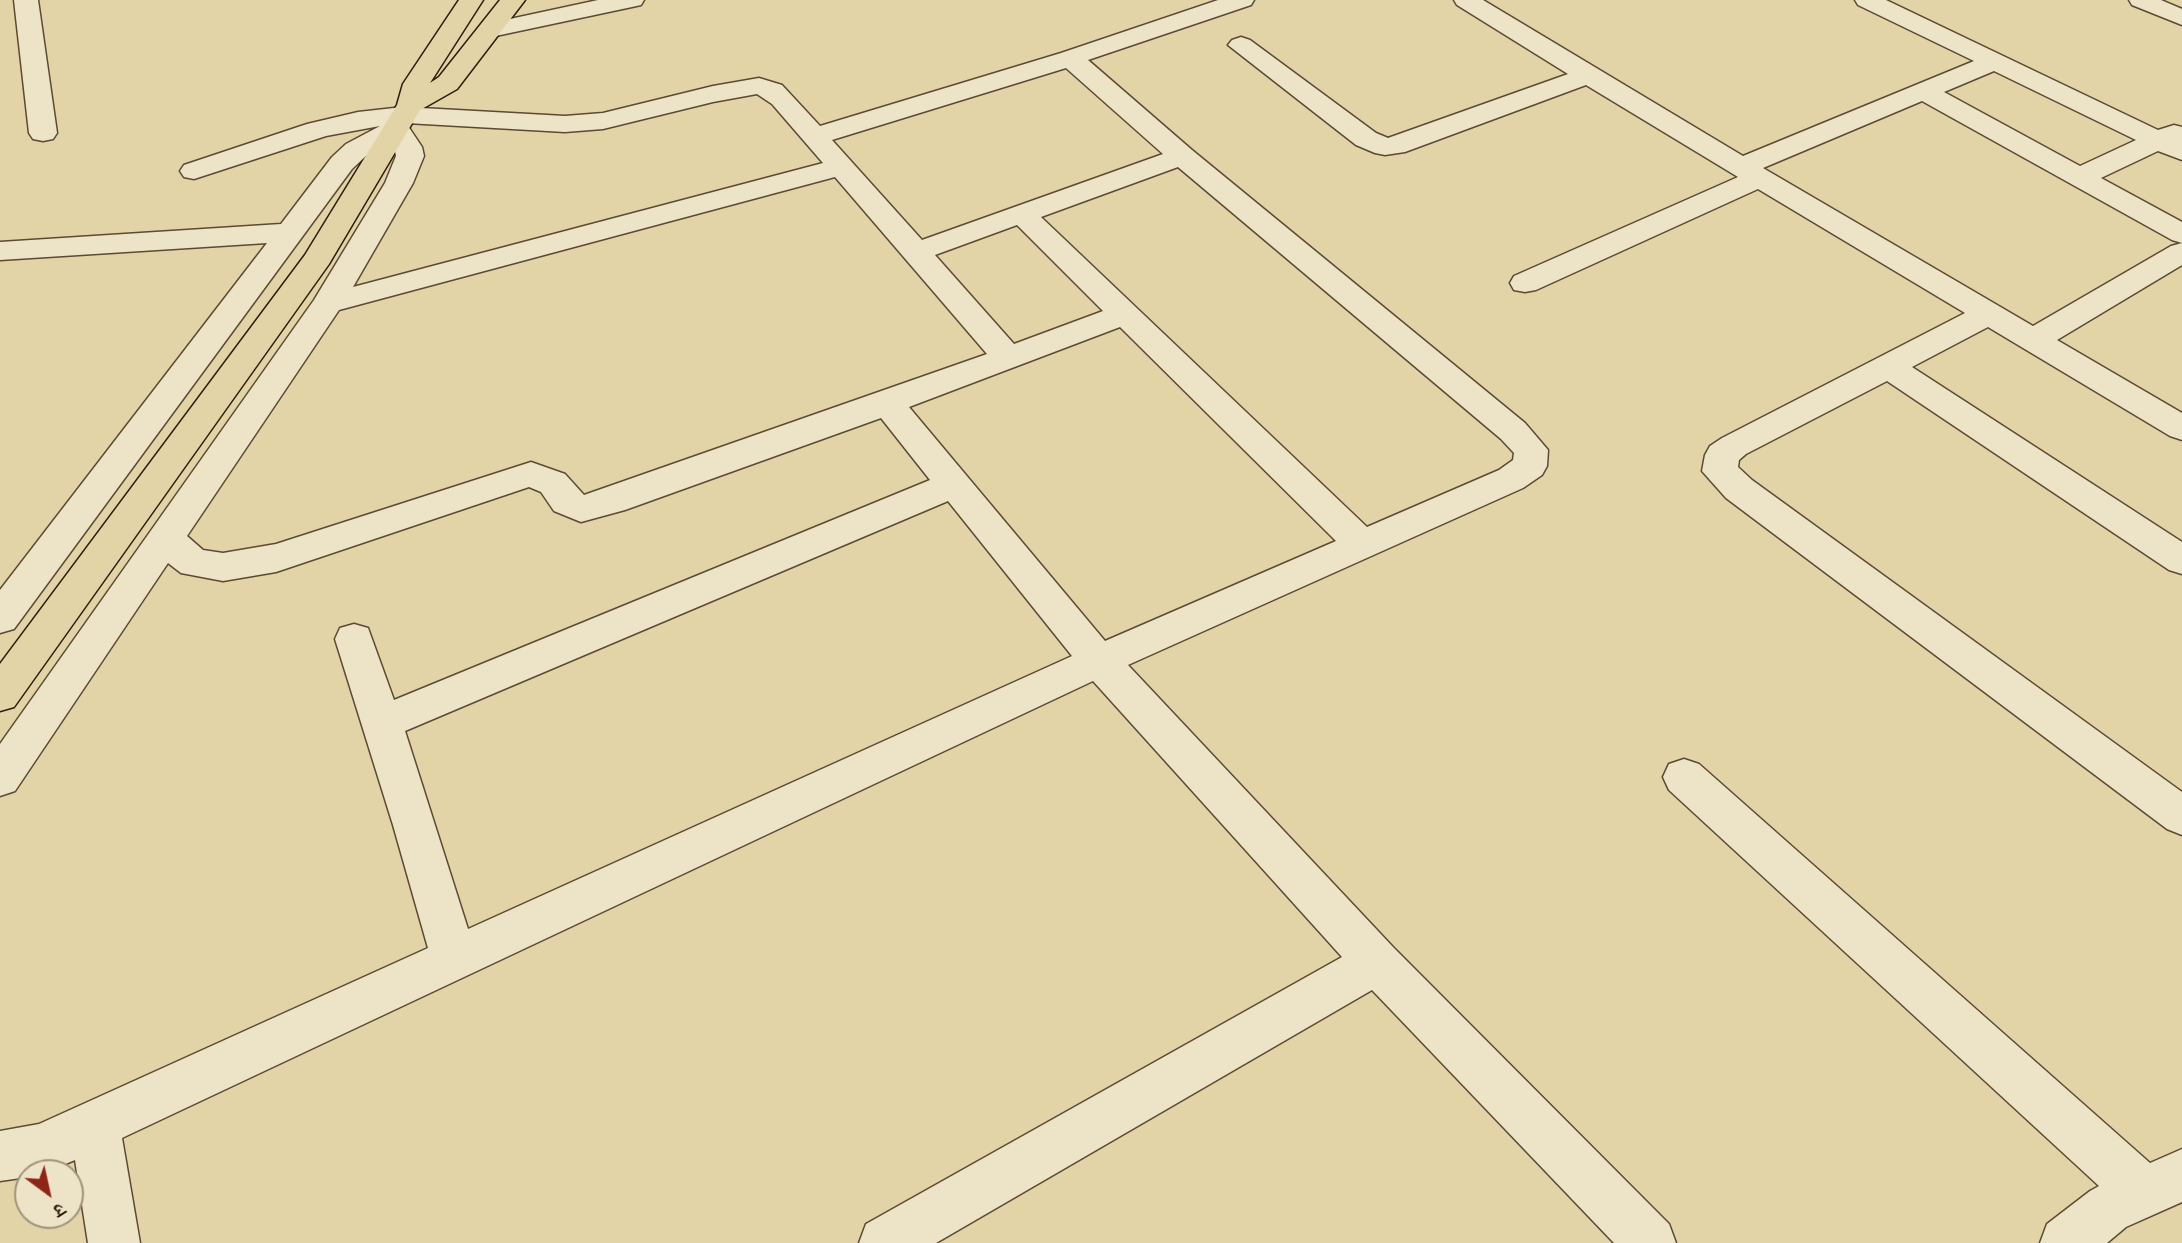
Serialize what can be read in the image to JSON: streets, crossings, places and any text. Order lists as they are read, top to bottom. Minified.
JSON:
{"north":"bottom right"}
